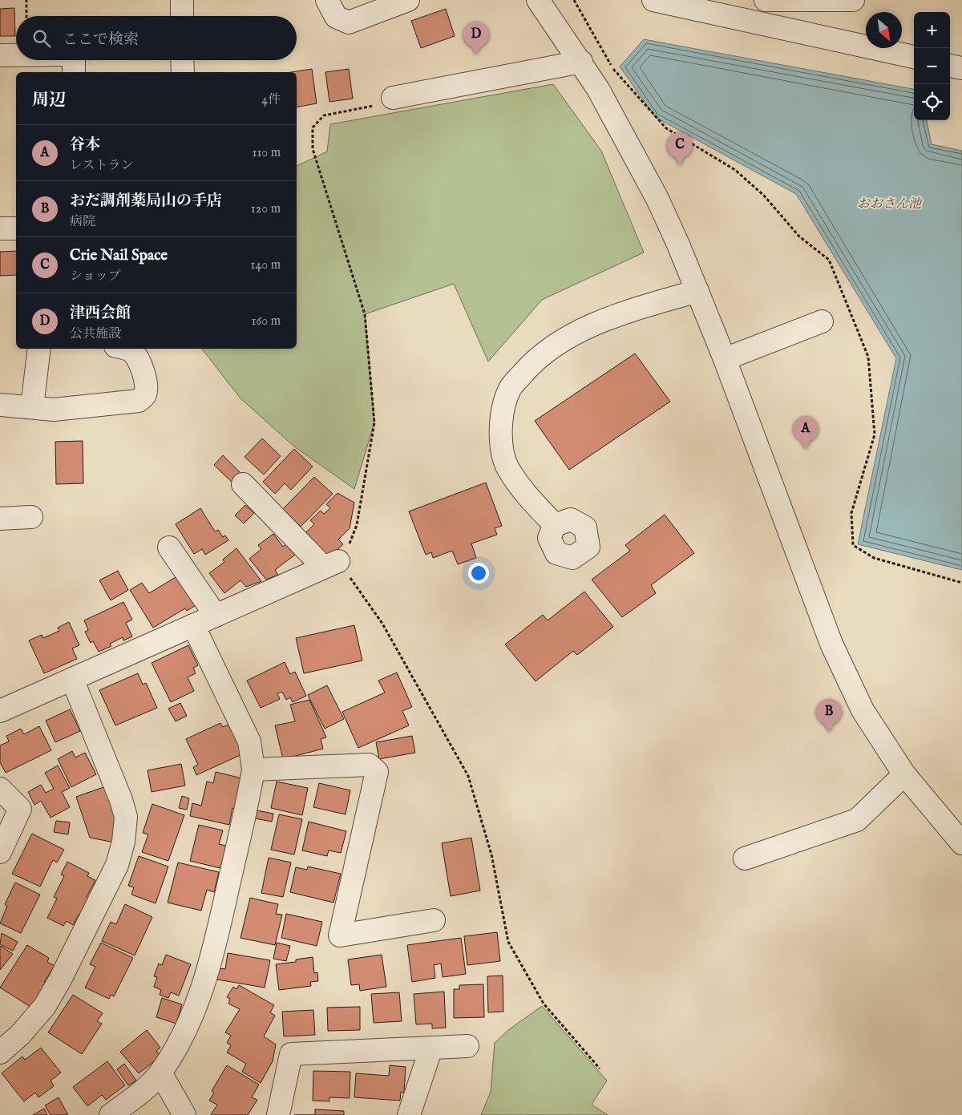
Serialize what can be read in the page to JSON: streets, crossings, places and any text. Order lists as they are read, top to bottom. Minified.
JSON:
{"water":["おおさん池"],"north":"bottom right","page":{"map_buttons":["+","−"],"search":"ここで検索","pins":["D","C","A","B"],"heading":["周辺","4件"],"list":[{"mark":"A","name":"谷本","note":"レストラン","value":"110 m"},{"mark":"B","name":"おだ調剤薬局山の手店","note":"病院","value":"120 m"},{"mark":"C","name":"Crie Nail Space","note":"ショップ","value":"140 m"},{"mark":"D","name":"津西会館","note":"公共施設","value":"160 m"}]}}
